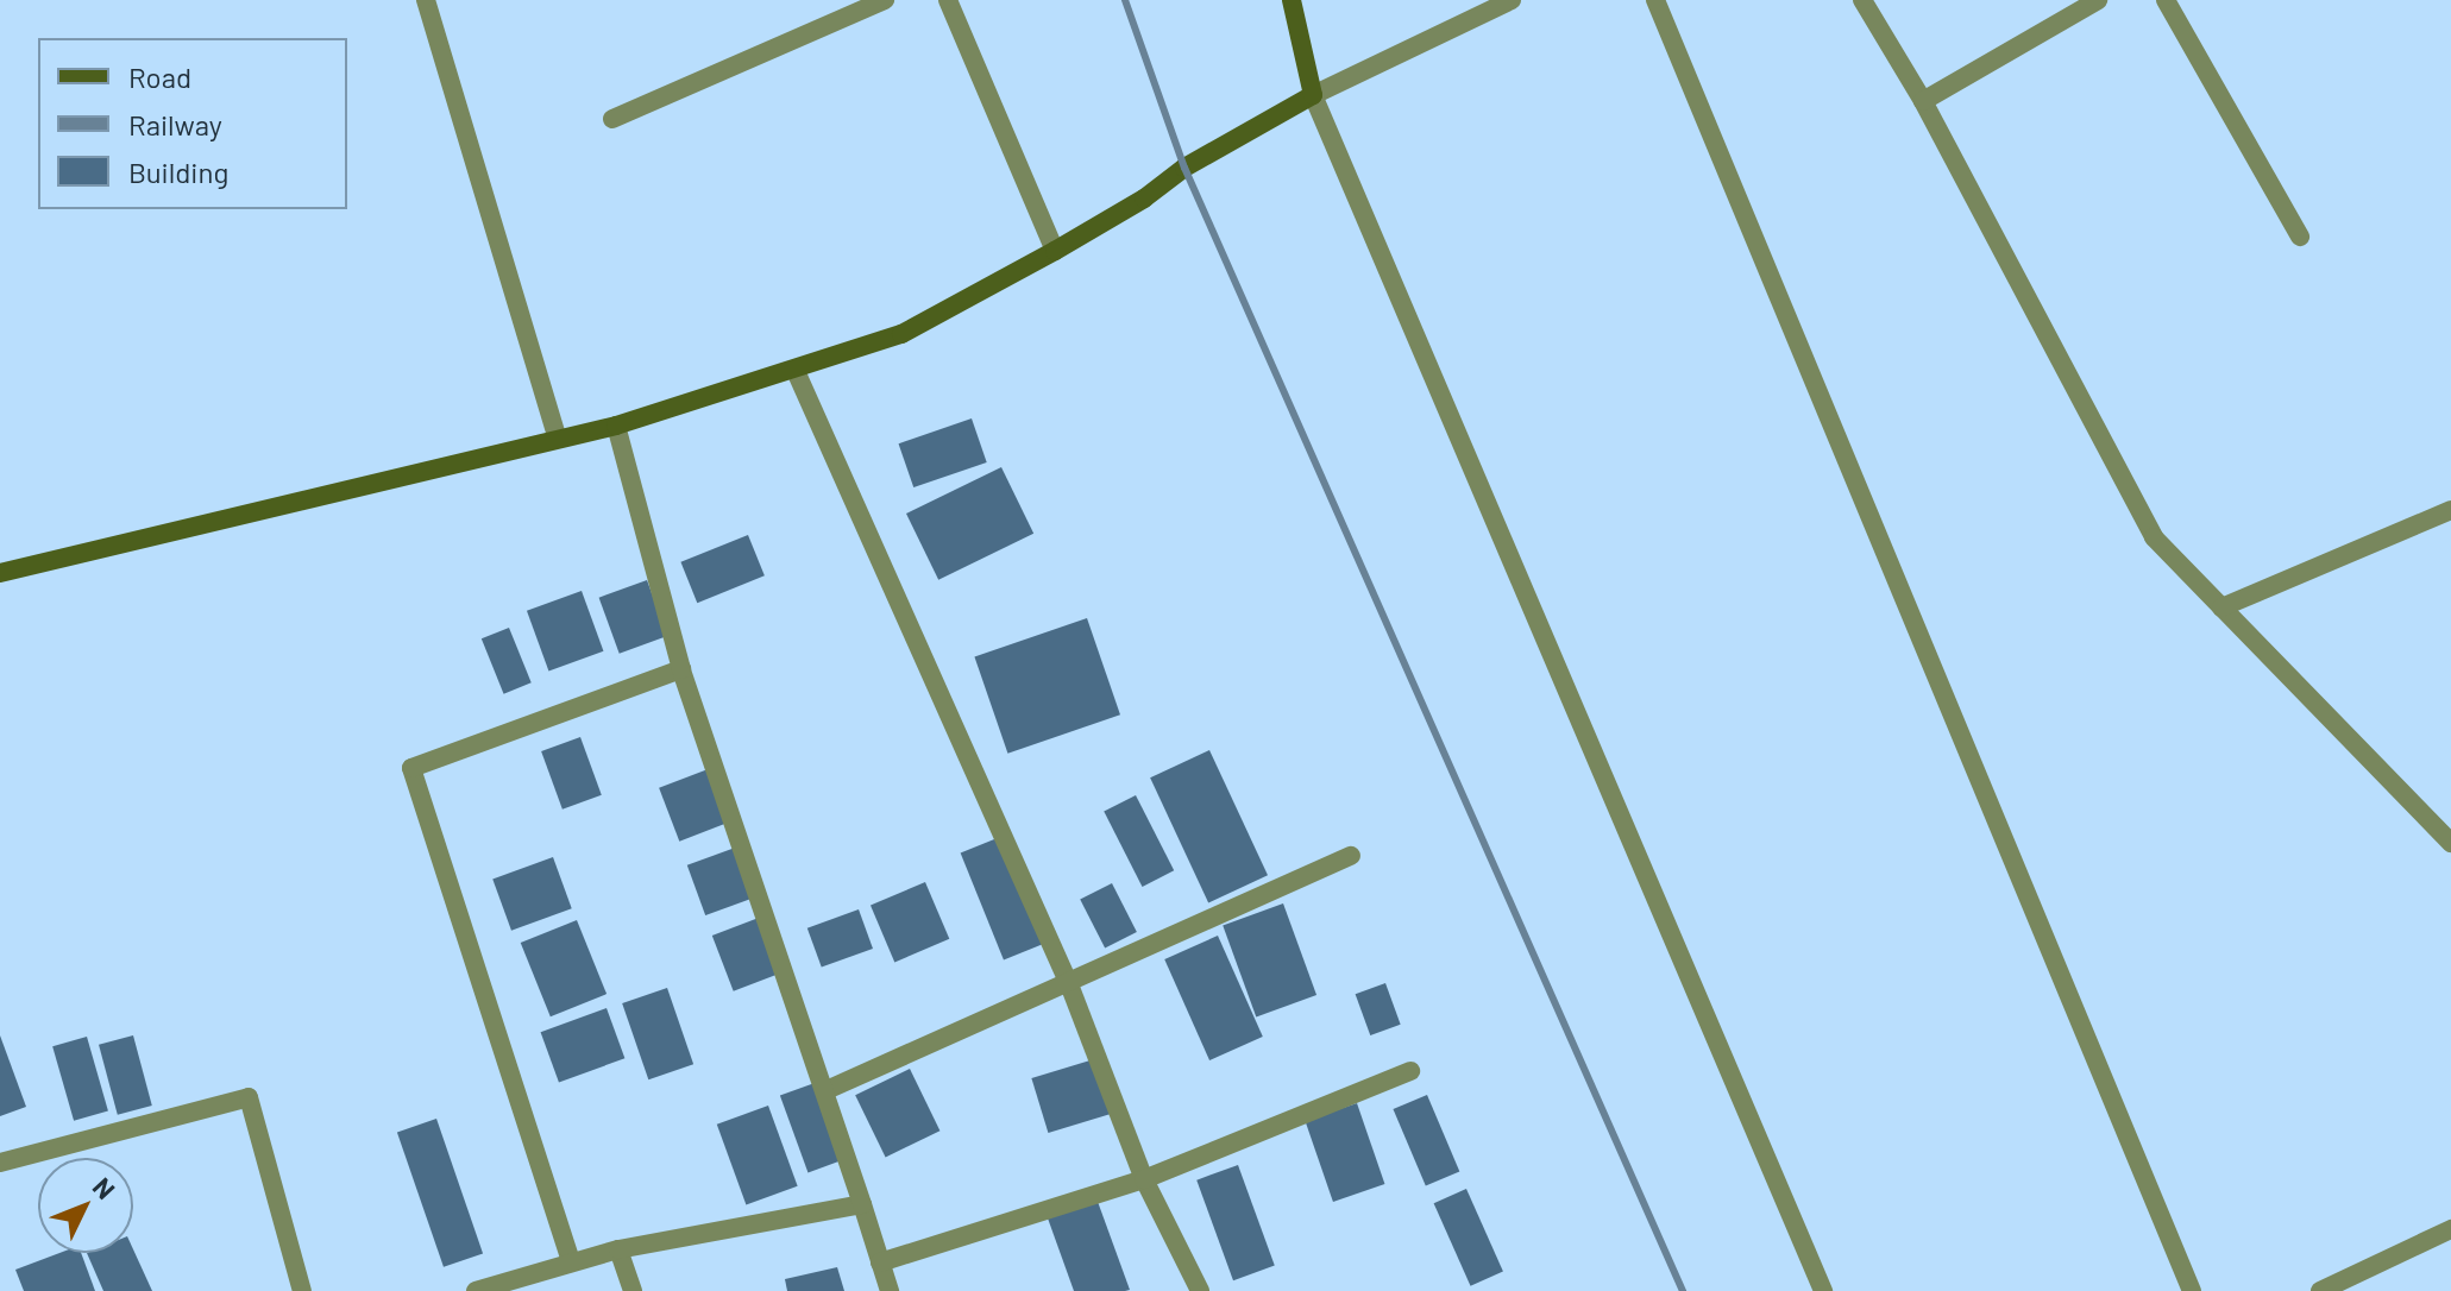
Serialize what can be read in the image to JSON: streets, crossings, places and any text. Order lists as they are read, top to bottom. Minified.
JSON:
{"legend":["Road","Railway","Building"],"north":"top right"}
